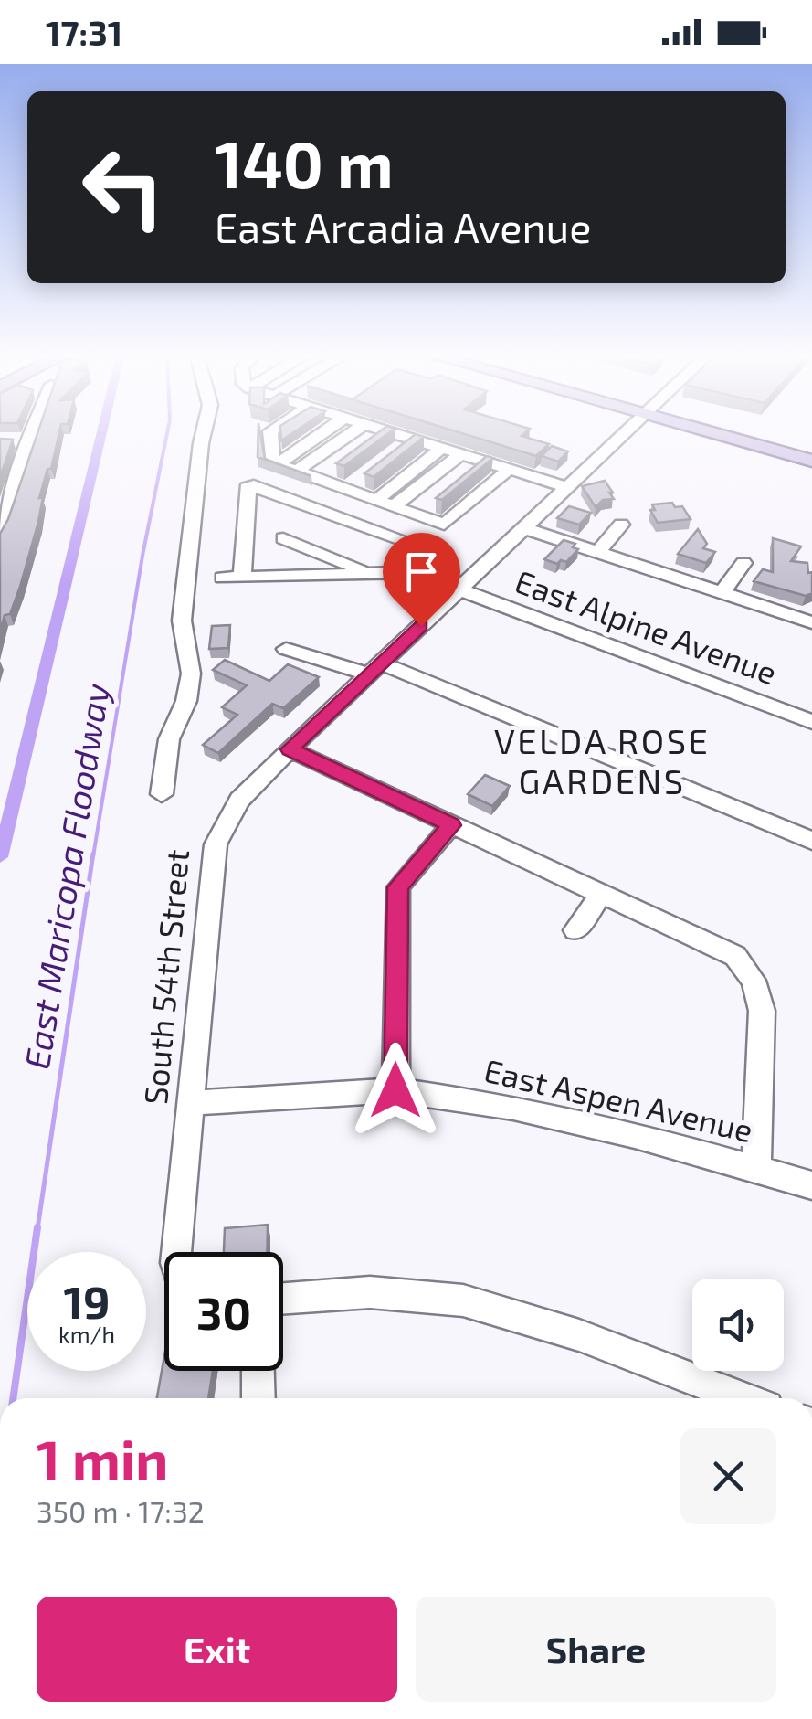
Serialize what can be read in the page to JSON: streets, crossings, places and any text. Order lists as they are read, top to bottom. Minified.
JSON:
{"streets":{"street":["East Alpine Avenue","South 54th Street","East Aspen Avenue"]},"crossings":[["East Alpine Avenue","South 54th Street"],["South 54th Street","East Aspen Avenue"]],"districts":["VELDA ROSE GARDENS"],"water":["East Maricopa Floodway"],"page":{"status":"17:31","turn":["140 m","East Arcadia Avenue"],"speed":"19 km/h","limit":"30","heading":["1 min","350 m · 17:32"],"buttons":["Exit","Share"]}}
